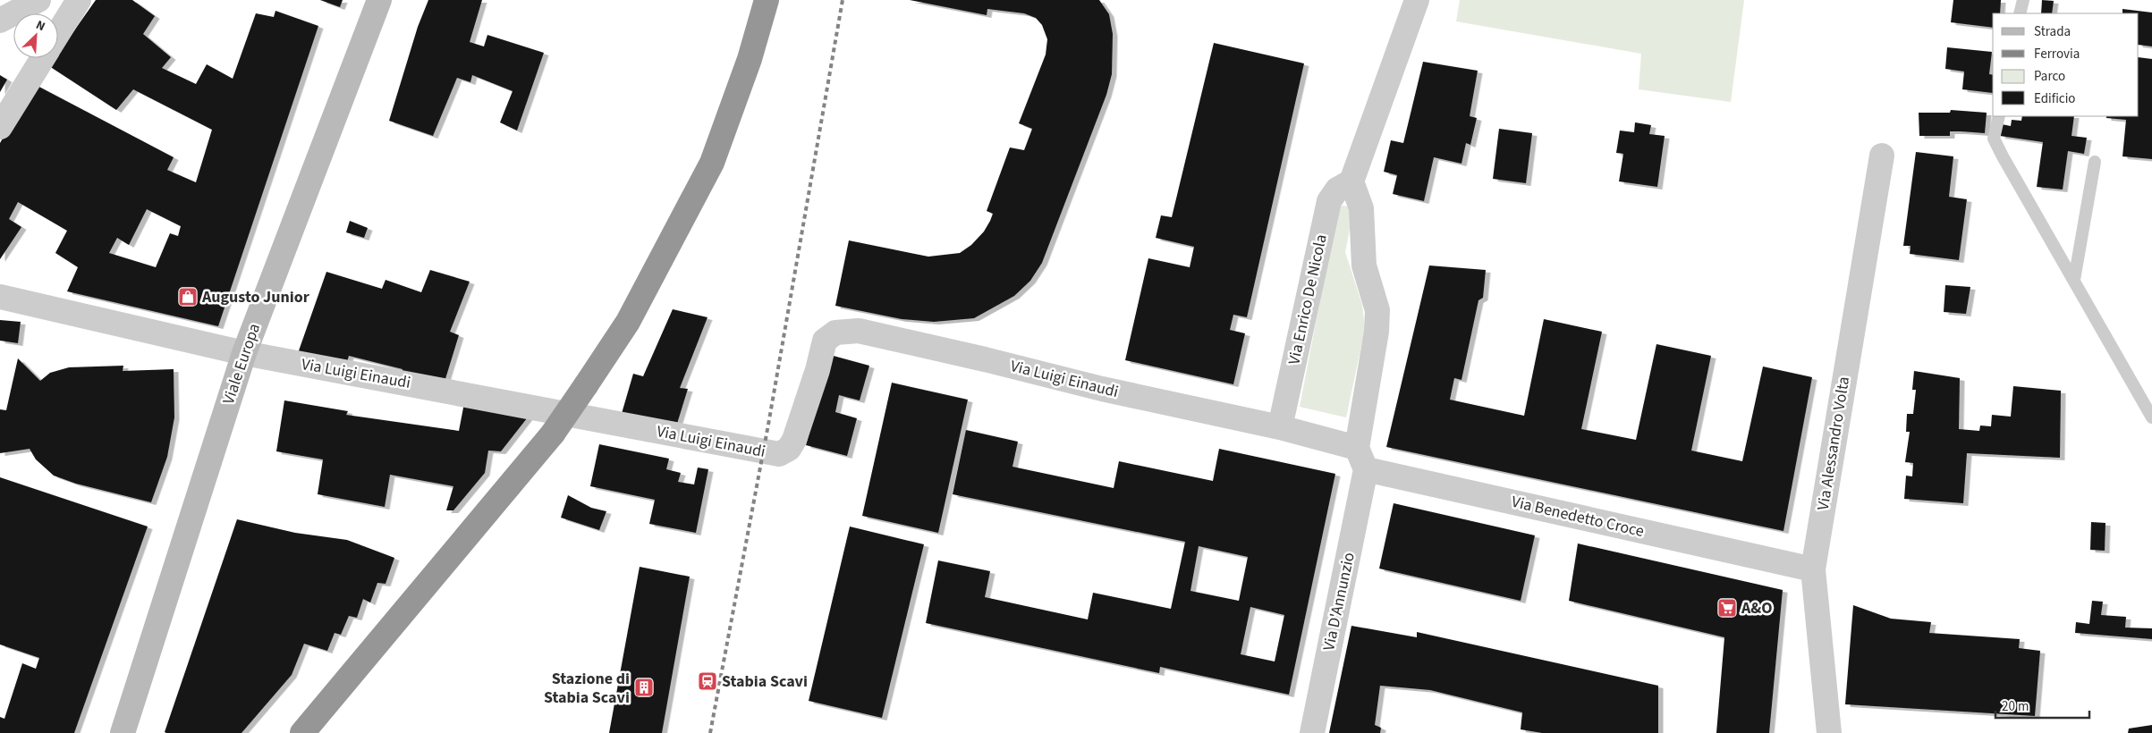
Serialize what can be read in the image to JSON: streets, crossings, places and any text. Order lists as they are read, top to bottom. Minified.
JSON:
{"streets":{"main road":["Viale Europa"],"street":["Via Enrico De Nicola","Via Luigi Einaudi","Via Alessandro Volta","Via Benedetto Croce","Via D'Annunzio"]},"crossings":[["Via Enrico De Nicola","Via Luigi Einaudi"],["Via Enrico De Nicola","Via Benedetto Croce"],["Viale Europa","Via Luigi Einaudi"],["Via Luigi Einaudi","Via Benedetto Croce"],["Via Alessandro Volta","Via Benedetto Croce"],["Via Benedetto Croce","Via D'Annunzio"]],"places":{"shop":["Augusto Junior"],"supermarket":["A&O"],"station":["Stabia Scavi"],"building":["Stazione di Stabia Scavi"]},"legend":["Strada","Ferrovia","Parco","Edificio"],"scale_bar":"20 m","north":"top right"}
